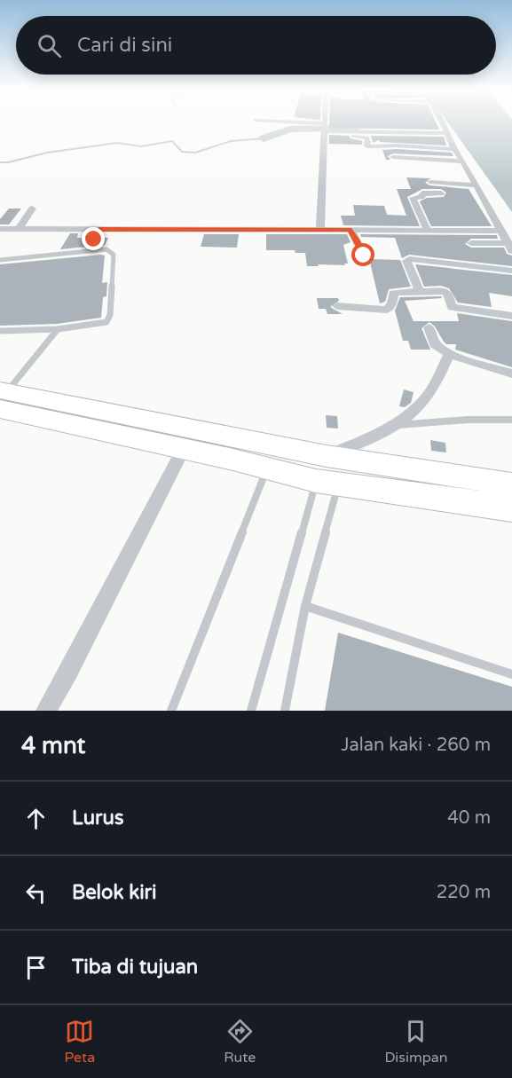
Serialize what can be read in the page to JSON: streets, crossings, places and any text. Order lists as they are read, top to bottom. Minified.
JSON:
{"page":{"search":"Cari di sini","heading":["4 mnt","Jalan kaki · 260 m"],"list":[["Lurus","40 m"],["Belok kiri","220 m"],"Tiba di tujuan"],"nav":["Peta","Rute","Disimpan"]}}
